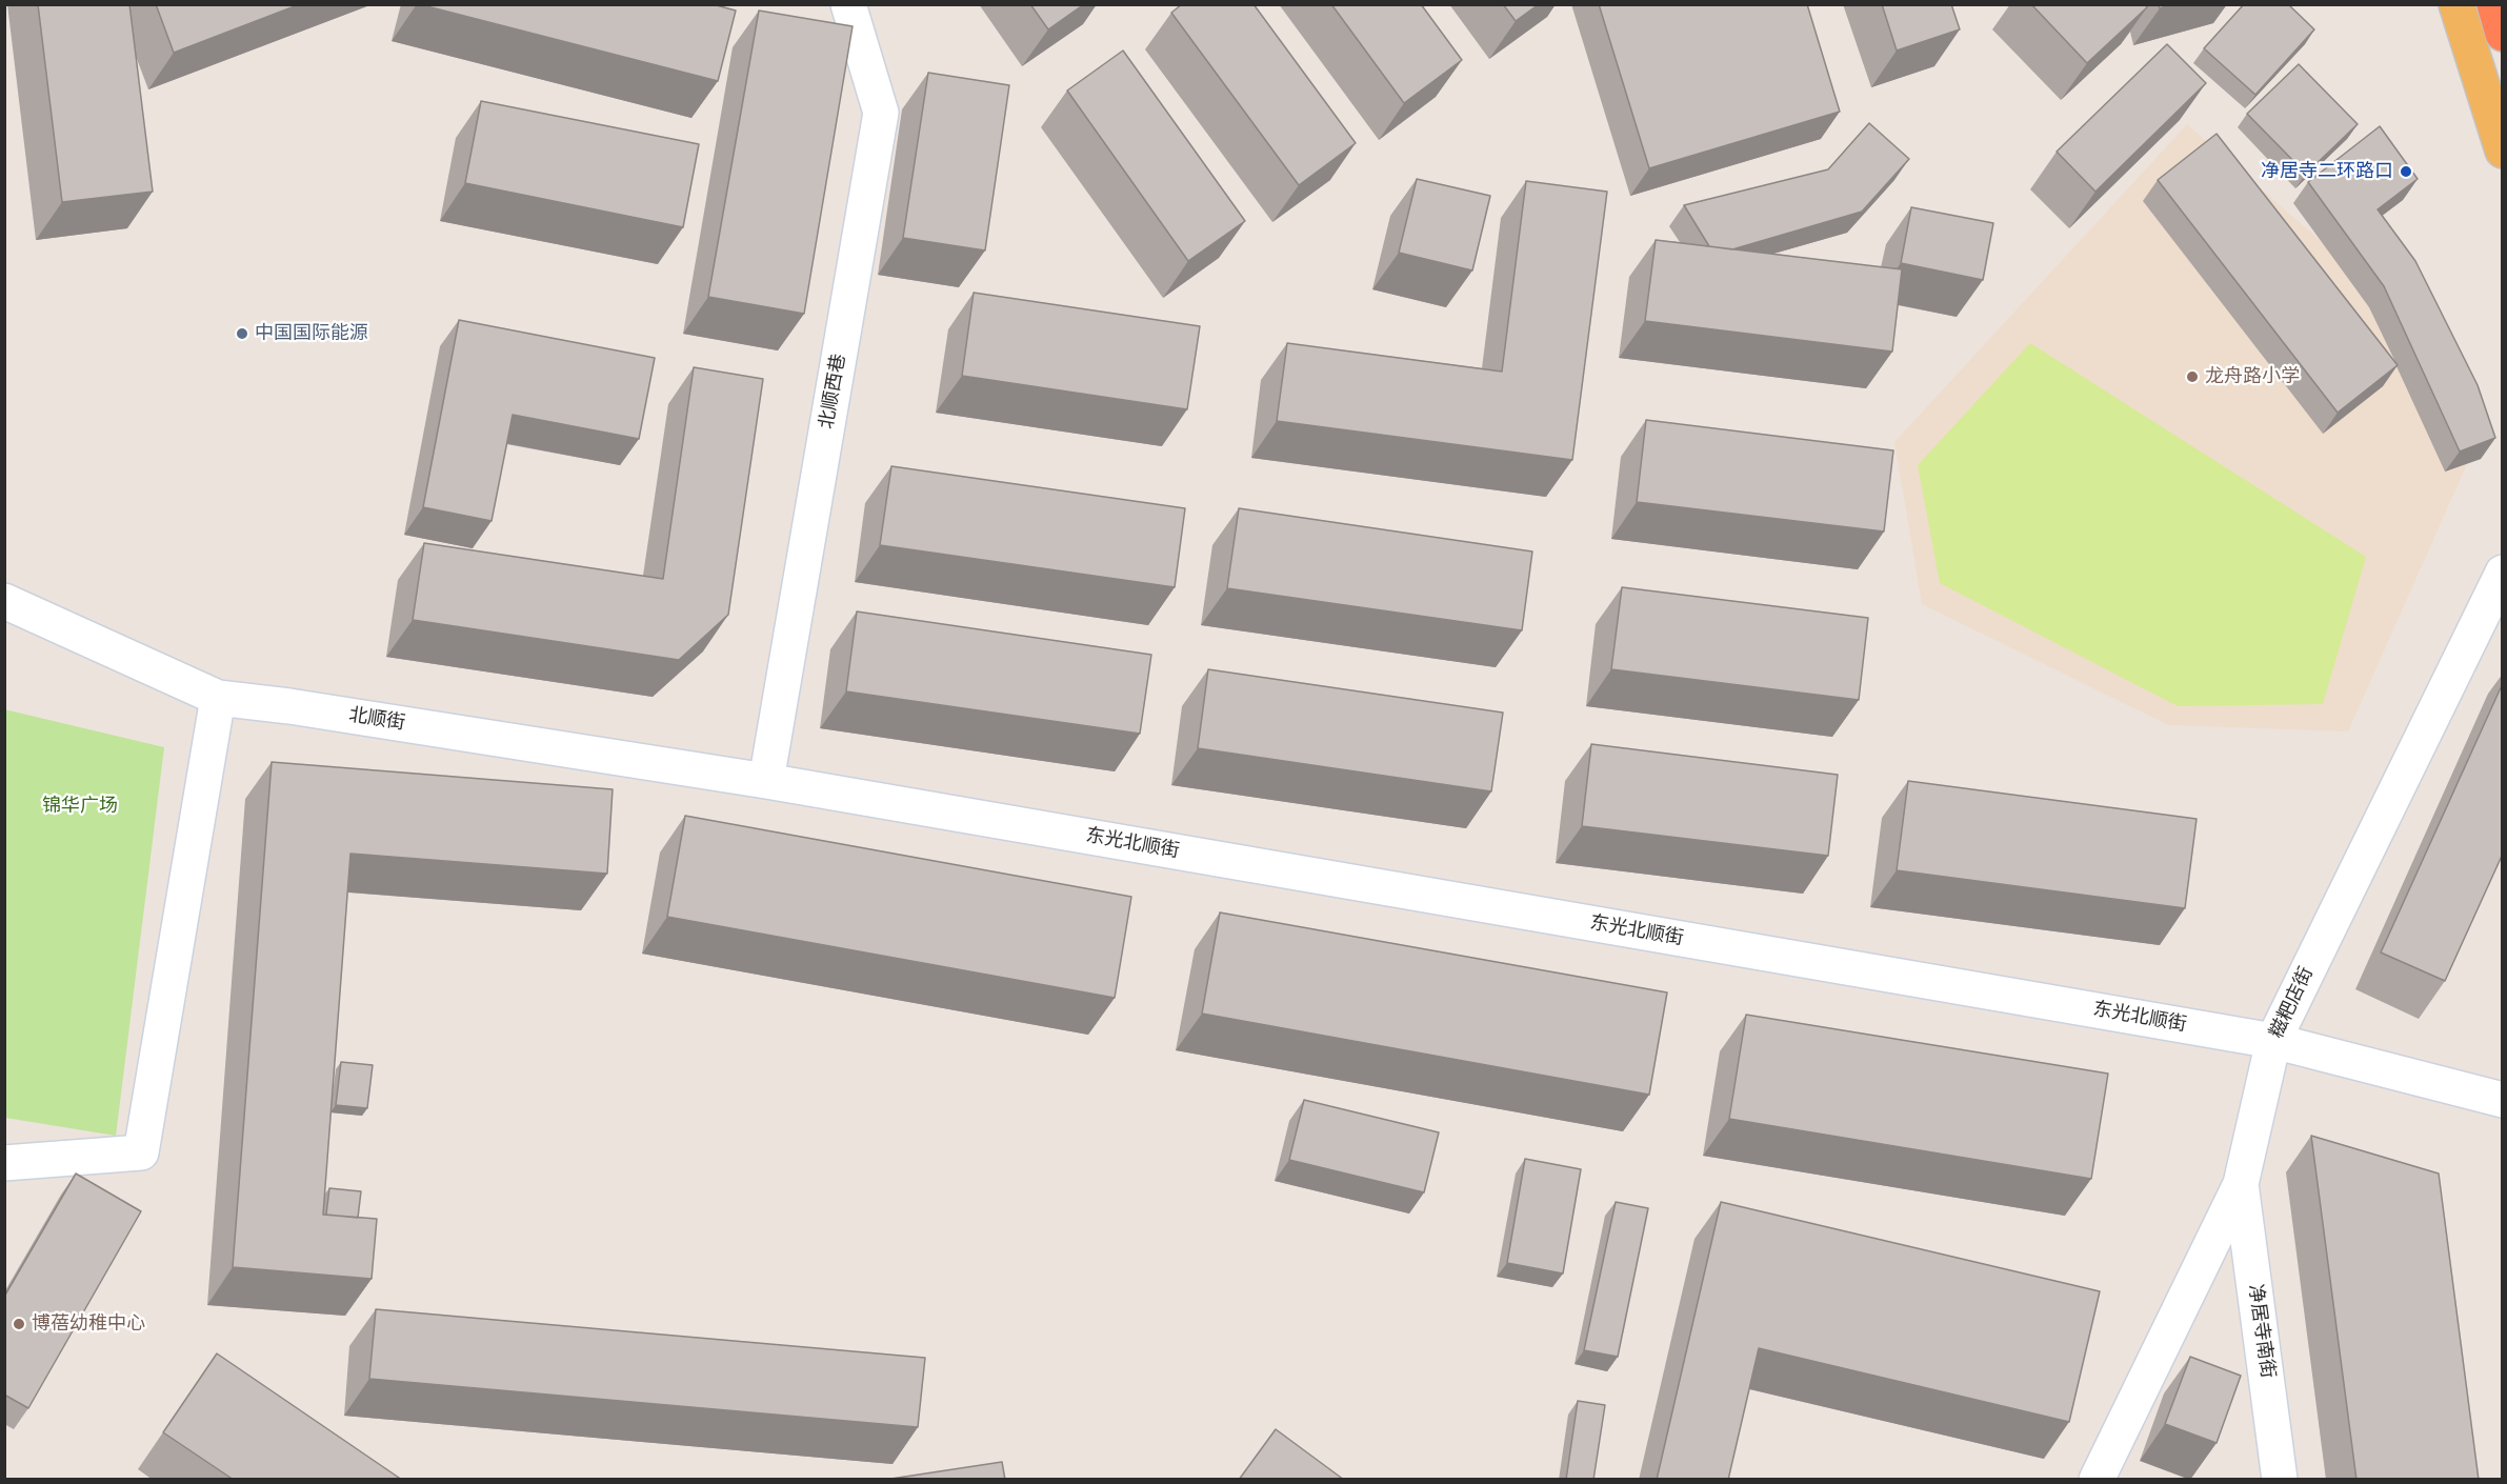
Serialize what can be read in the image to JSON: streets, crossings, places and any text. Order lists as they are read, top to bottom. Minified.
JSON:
{"streets":{"street":["北顺西巷","北顺街","东光北顺街","糍粑店街","净居寺南街"]},"crossings":[["北顺西巷","北顺街"],["北顺西巷","东光北顺街"],["北顺街","东光北顺街"],["东光北顺街","糍粑店街"],["糍粑店街","净居寺南街"]],"parks":["锦华广场"],"places":["净居寺二环路口","中国国际能源","龙舟路小学","博蓓幼稚中心"]}
